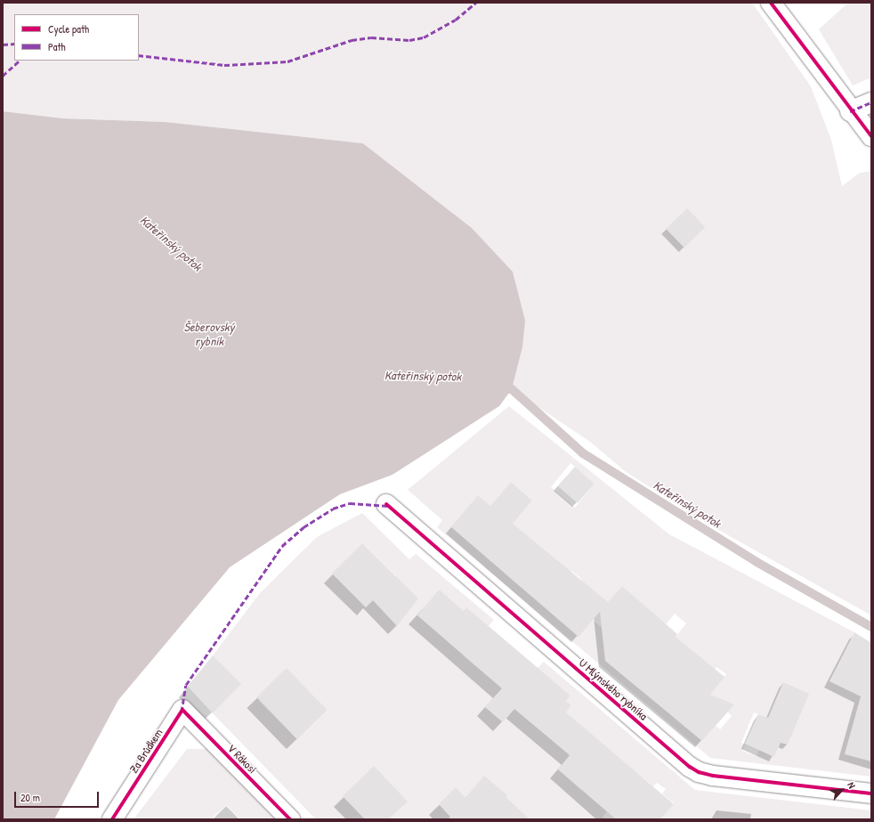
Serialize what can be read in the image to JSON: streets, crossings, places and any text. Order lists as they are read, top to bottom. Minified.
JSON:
{"streets":{"street":["U Mlýnského rybníka","Za Brůdkem","V Rákosí"]},"crossings":[["Za Brůdkem","V Rákosí"]],"water":["Kateřinský potok","Šeberovský rybník"],"legend":["Cycle path","Path"],"scale_bar":"20 m","north":"top right"}
